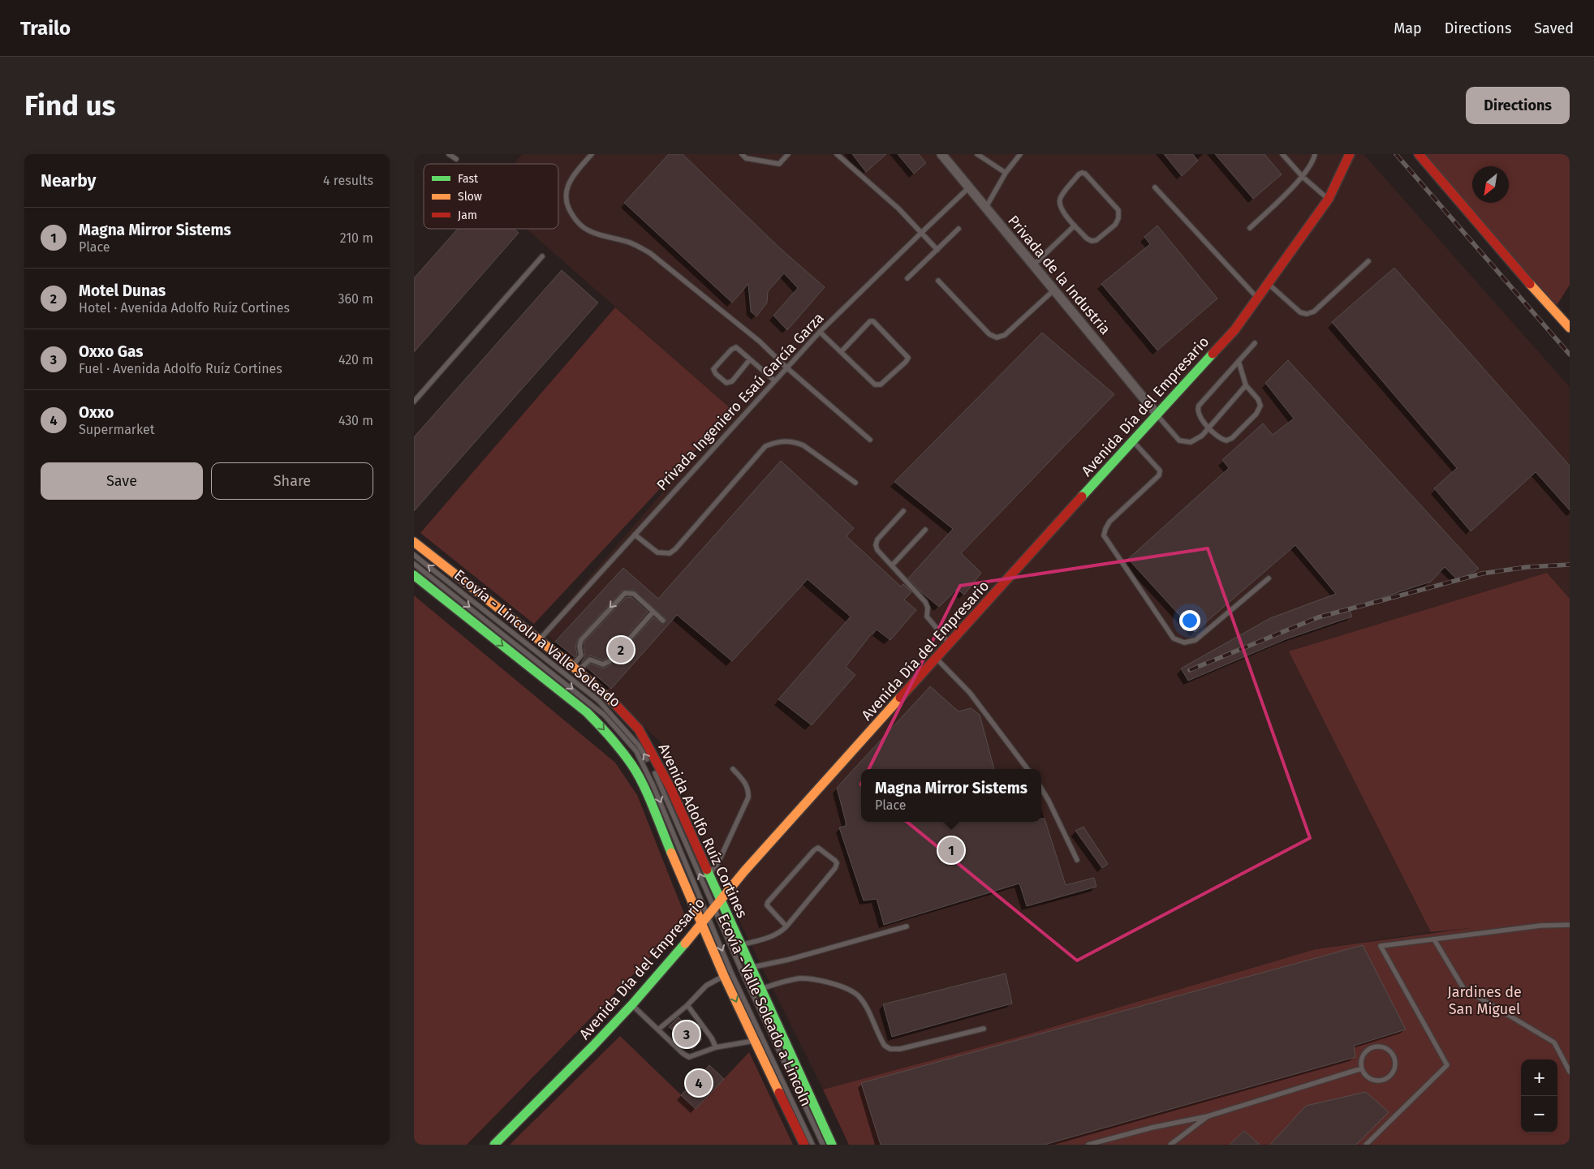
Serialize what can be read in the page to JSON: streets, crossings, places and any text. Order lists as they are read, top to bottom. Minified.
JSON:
{"streets":{"street":["Privada de la Industria","Avenida Día del Empresario","Avenida Adolfo Ruíz Cortines"],"lane":["Privada Ingeniero Esaú García Garza","Ecovía - Lincoln a Valle Soleado","Ecovía - Valle Soleado a Lincoln"]},"crossings":[["Privada de la Industria","Privada Ingeniero Esaú García Garza"],["Privada de la Industria","Avenida Día del Empresario"],["Privada Ingeniero Esaú García Garza","Avenida Adolfo Ruíz Cortines"],["Avenida Día del Empresario","Avenida Adolfo Ruíz Cortines"],["Avenida Día del Empresario","Ecovía - Valle Soleado a Lincoln"]],"one_way":["Ecovía - Lincoln a Valle Soleado"],"parks":["Jardines de San Miguel"],"legend":["Fast","Slow","Jam"],"north":"bottom left","page":{"header":"Trailo","nav":["Map","Directions","Saved"],"buttons":["Directions",["Save","Share"]],"title":"Find us","heading":["Nearby","4 results"],"list":[{"mark":"1","name":"Magna Mirror Sistems","note":"Place","value":"210 m"},{"mark":"2","name":"Motel Dunas","note":"Hotel · Avenida Adolfo Ruíz Cortines","value":"360 m"},{"mark":"3","name":"Oxxo Gas","note":"Fuel · Avenida Adolfo Ruíz Cortines","value":"420 m"},{"mark":"4","name":"Oxxo","note":"Supermarket","value":"430 m"}],"pins":["2","1","3","4"],"popup":["Magna Mirror Sistems","Place"],"map_buttons":["+","−"]}}
